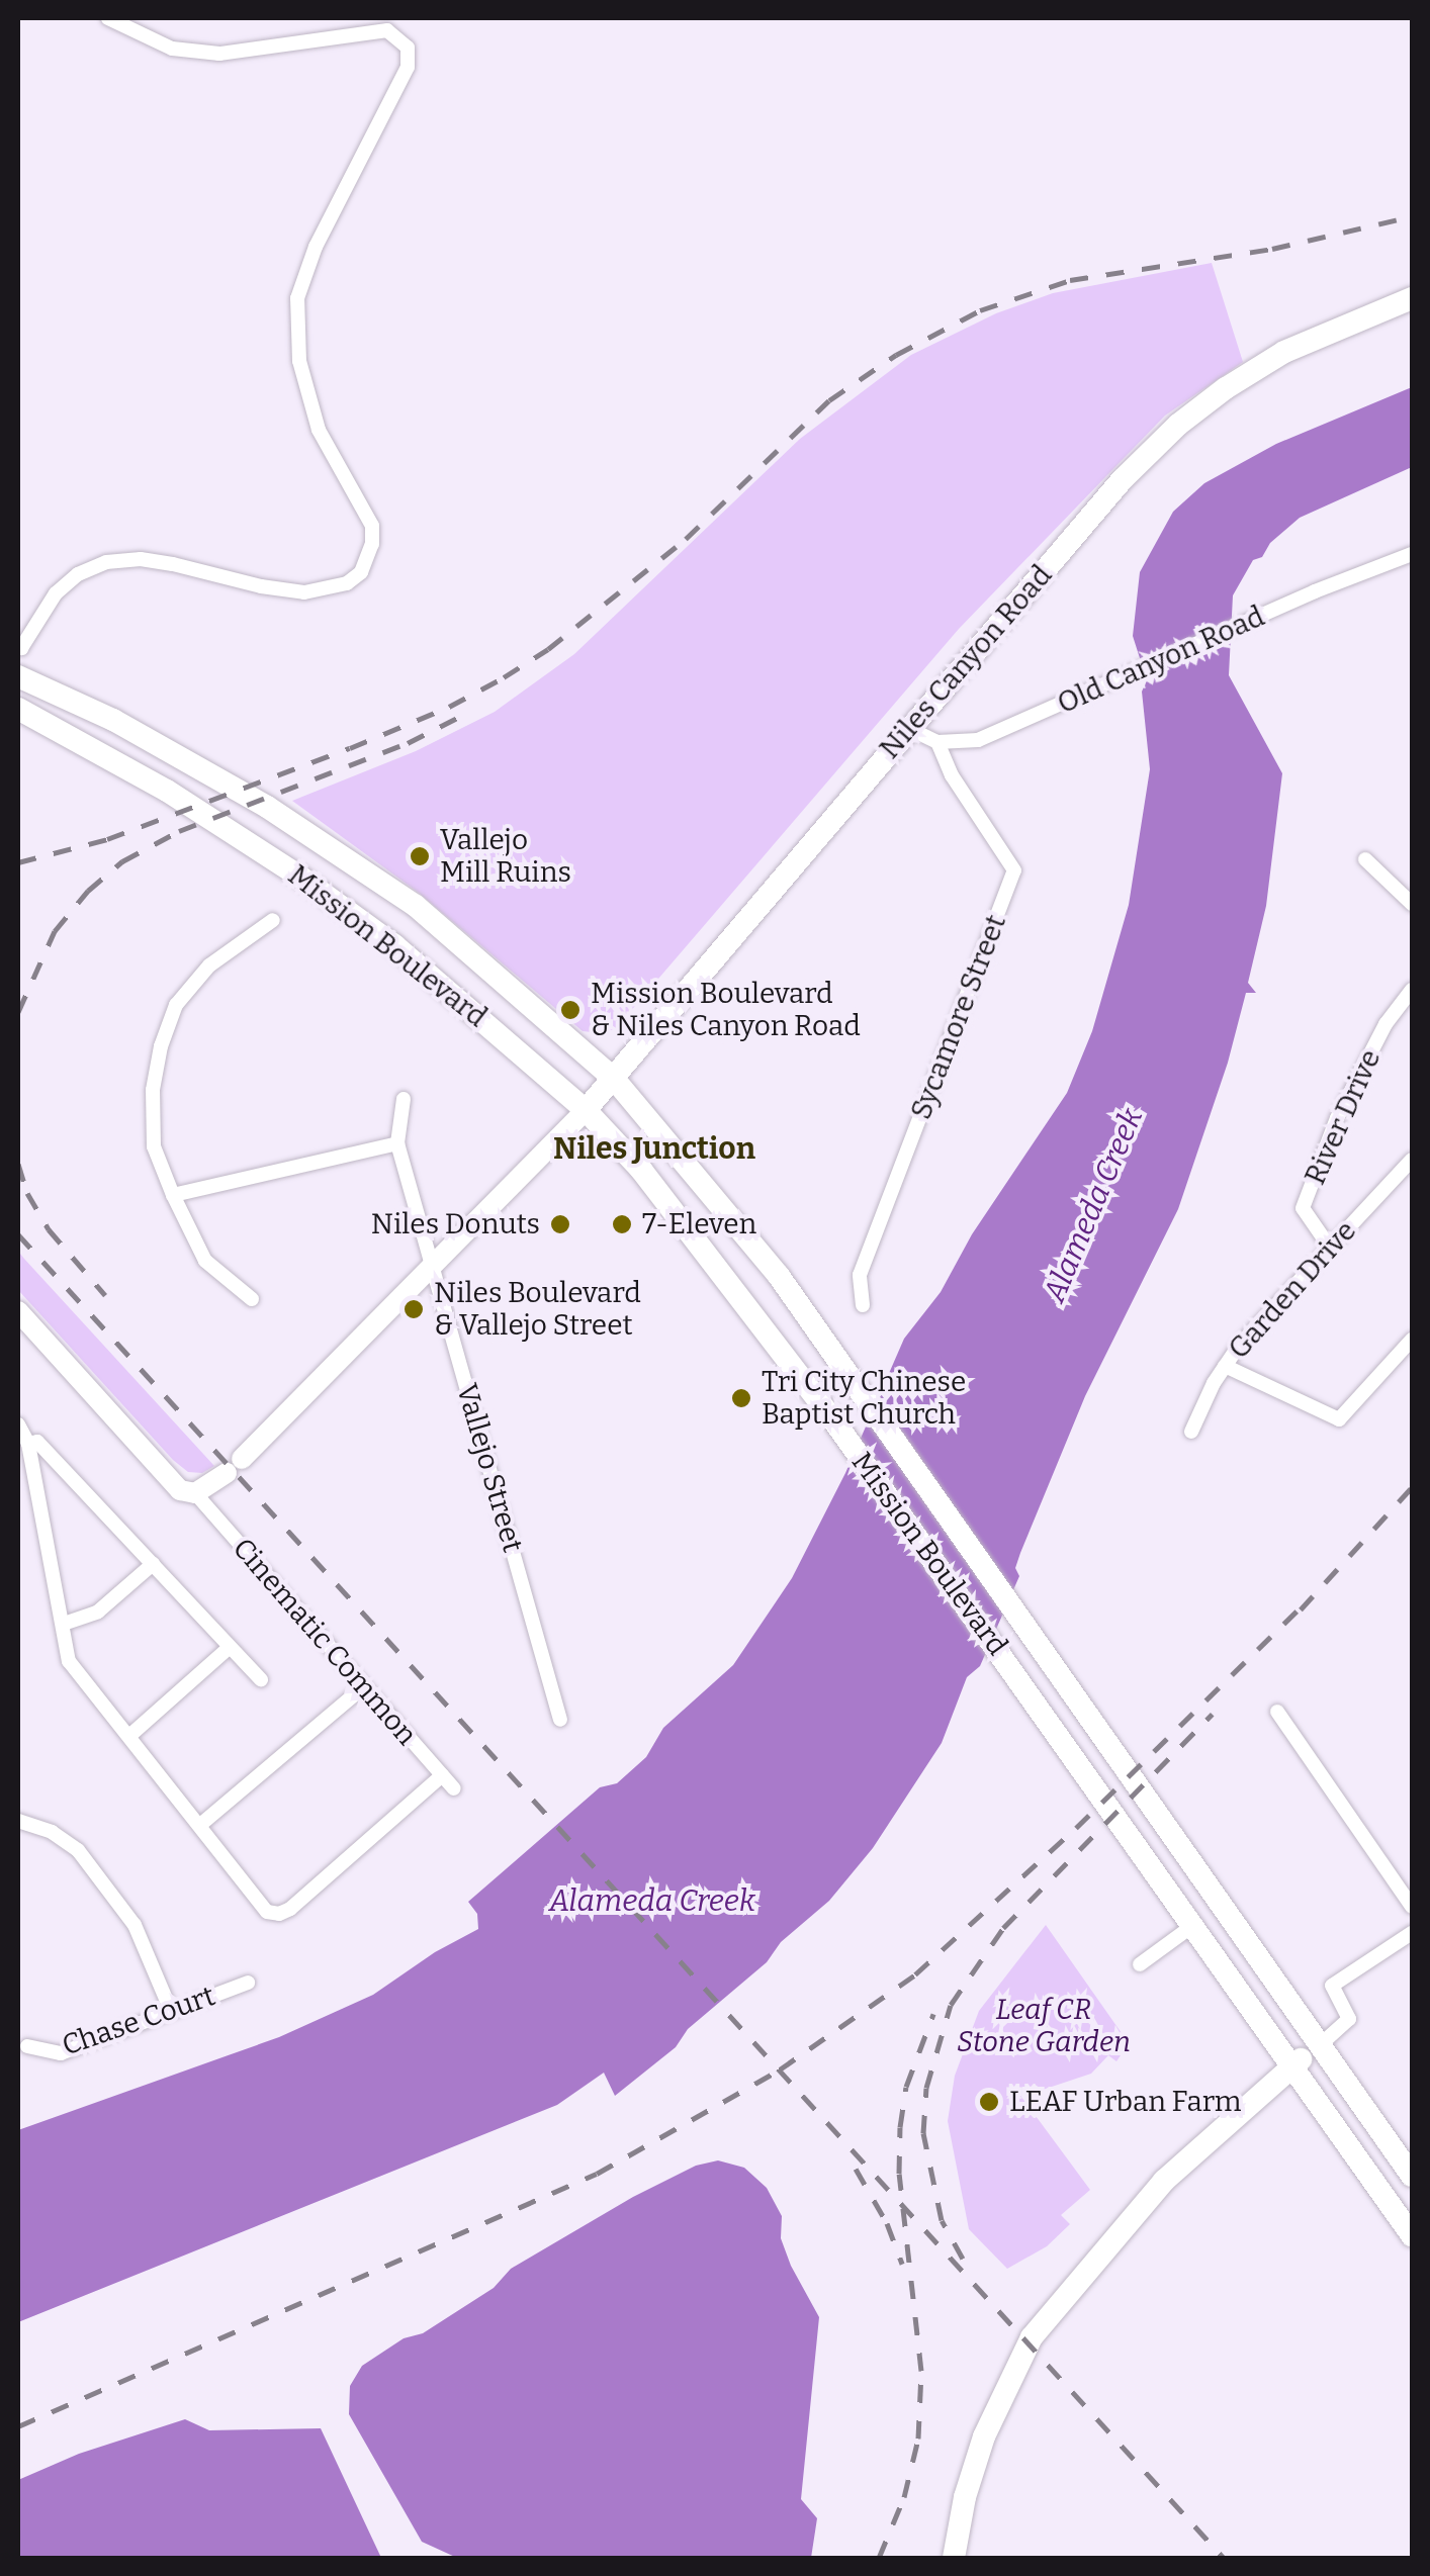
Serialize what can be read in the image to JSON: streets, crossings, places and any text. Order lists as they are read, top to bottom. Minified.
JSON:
{"streets":{"main road":["Niles Canyon Road","Mission Boulevard"],"street":["Old Canyon Road","Sycamore Street","River Drive","Garden Drive","Vallejo Street","Cinematic Common","Chase Court"]},"crossings":[["Old Canyon Road","Sycamore Street"],["Niles Canyon Road","Mission Boulevard"],["River Drive","Garden Drive"]],"districts":["Niles Junction"],"water":["Alameda Creek"],"parks":["Leaf CR Stone Garden"],"places":["Vallejo Mill Ruins","Mission Boulevard & Niles Canyon Road","Niles Donuts","7-Eleven","Niles Boulevard & Vallejo Street","Tri City Chinese Baptist Church","LEAF Urban Farm"]}
